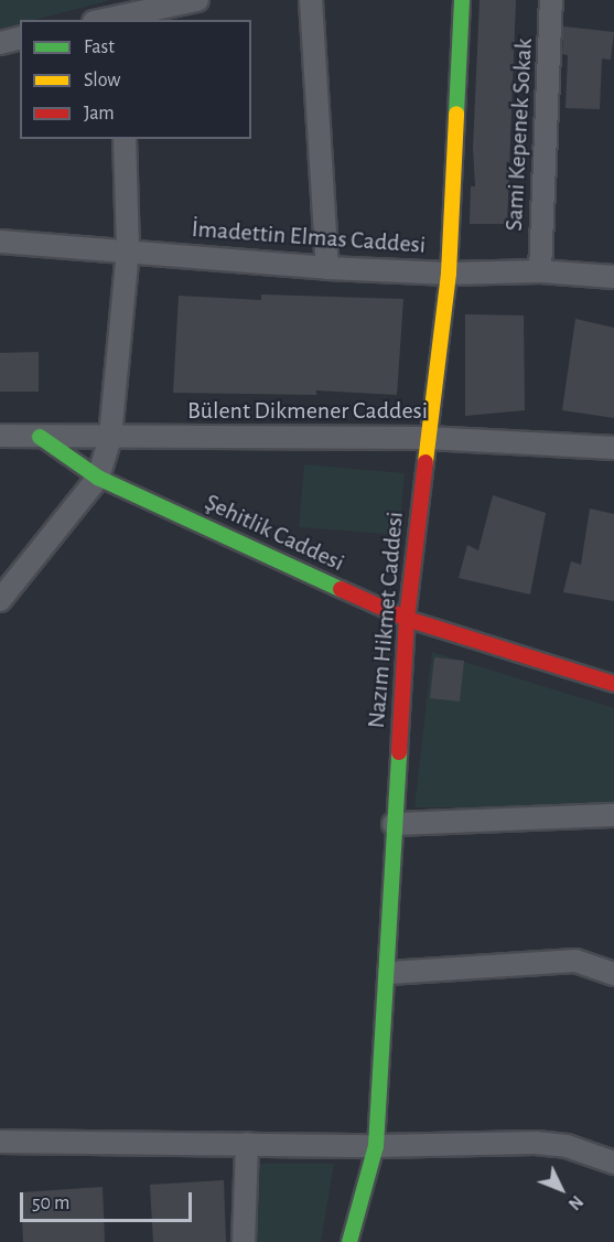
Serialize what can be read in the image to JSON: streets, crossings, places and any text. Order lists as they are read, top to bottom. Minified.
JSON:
{"streets":{"street":["Sami Kepenek Sokak","İmadettin Elmas Caddesi","Bülent Dikmener Caddesi","Şehitlik Caddesi","Nazım Hikmet Caddesi"]},"crossings":[["Sami Kepenek Sokak","İmadettin Elmas Caddesi"],["İmadettin Elmas Caddesi","Nazım Hikmet Caddesi"],["Bülent Dikmener Caddesi","Şehitlik Caddesi"],["Bülent Dikmener Caddesi","Nazım Hikmet Caddesi"],["Şehitlik Caddesi","Nazım Hikmet Caddesi"]],"legend":["Fast","Slow","Jam"],"scale_bar":"50 m","north":"bottom right"}
